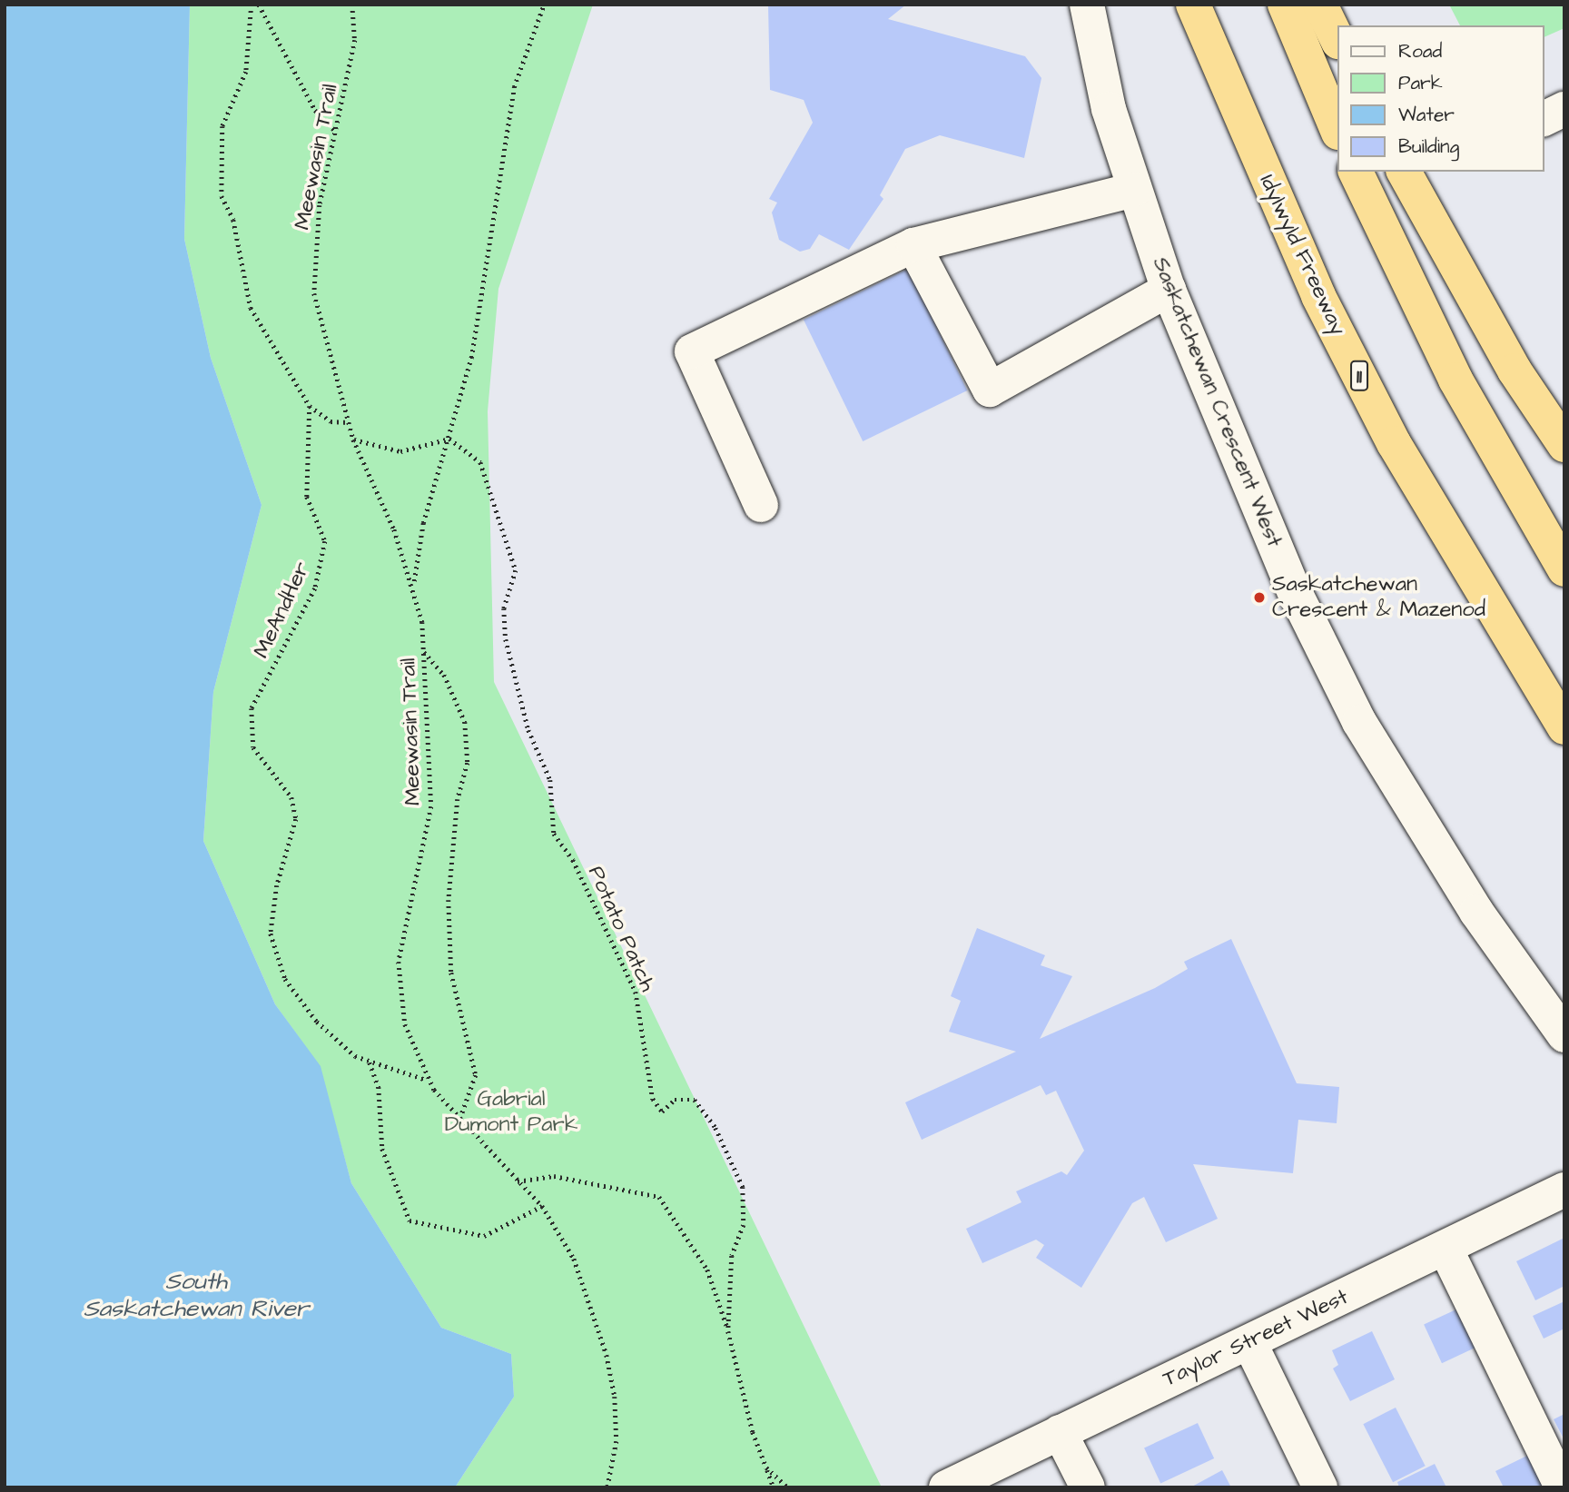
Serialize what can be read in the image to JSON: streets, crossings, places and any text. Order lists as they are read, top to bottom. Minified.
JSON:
{"streets":{"highway":["Idylwyld Freeway","11"],"street":["Saskatchewan Crescent West","Taylor Street West"],"path":["Meewasin Trail","MeAndHer","Potato Patch"]},"crossings":[["Meewasin Trail","MeAndHer"]],"water":["South Saskatchewan River"],"parks":["Gabrial Dumont Park"],"places":["Saskatchewan Crescent & Mazenod"],"legend":["Road","Park","Water","Building"]}
